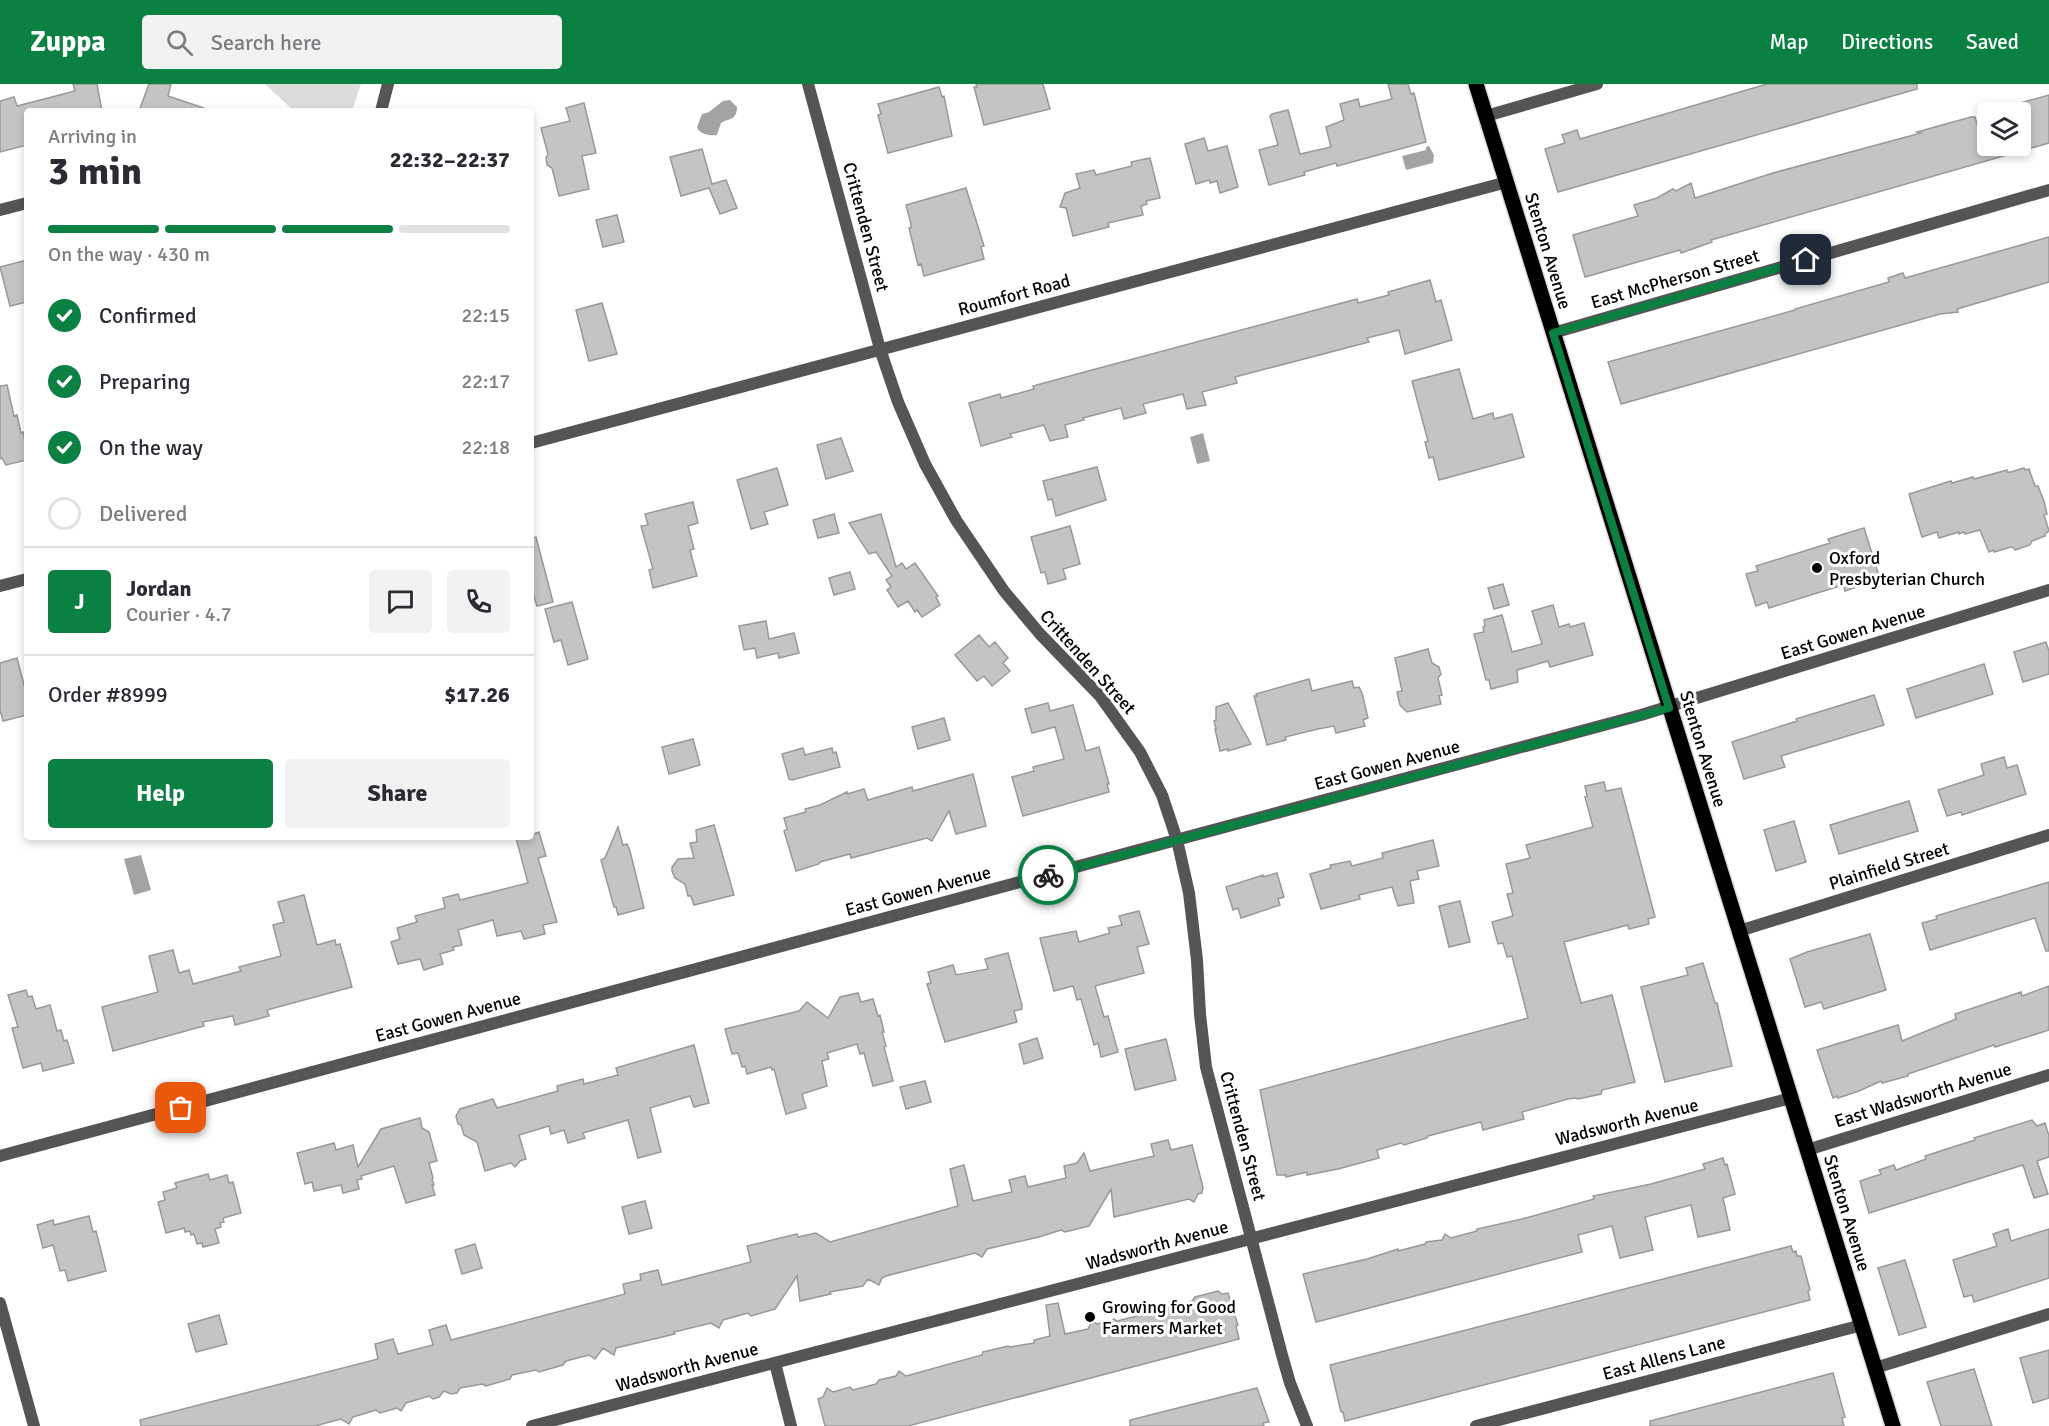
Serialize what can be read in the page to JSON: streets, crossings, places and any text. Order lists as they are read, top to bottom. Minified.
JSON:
{"streets":{"main road":["Stenton Avenue"],"street":["Crittenden Street","East McPherson Street","Roumfort Road","East Gowen Avenue","Plainfield Street","East Wadsworth Avenue","Wadsworth Avenue","East Allens Lane"]},"crossings":[["Crittenden Street","Roumfort Road"],["Crittenden Street","East Gowen Avenue"],["Crittenden Street","Wadsworth Avenue"],["Stenton Avenue","East McPherson Street"],["Stenton Avenue","Roumfort Road"],["Stenton Avenue","East Gowen Avenue"],["Stenton Avenue","Plainfield Street"],["Stenton Avenue","East Wadsworth Avenue"],["Stenton Avenue","Wadsworth Avenue"],["Stenton Avenue","East Allens Lane"]],"places":["Oxford Presbyterian Church","Growing for Good Farmers Market"],"page":{"header":"Zuppa","search":"Search here","nav":["Map","Directions","Saved"],"heading":["3 min","Arriving in","22:32–22:37"],"panel":["Jordan","Courier · 4.7","Order #8999","$17.26"],"bar":"On the way · 430 m","list":[["Confirmed","22:15"],["Preparing","22:17"],["On the way","22:18"],"Delivered"],"round":"J","buttons":["Help","Share"]}}
